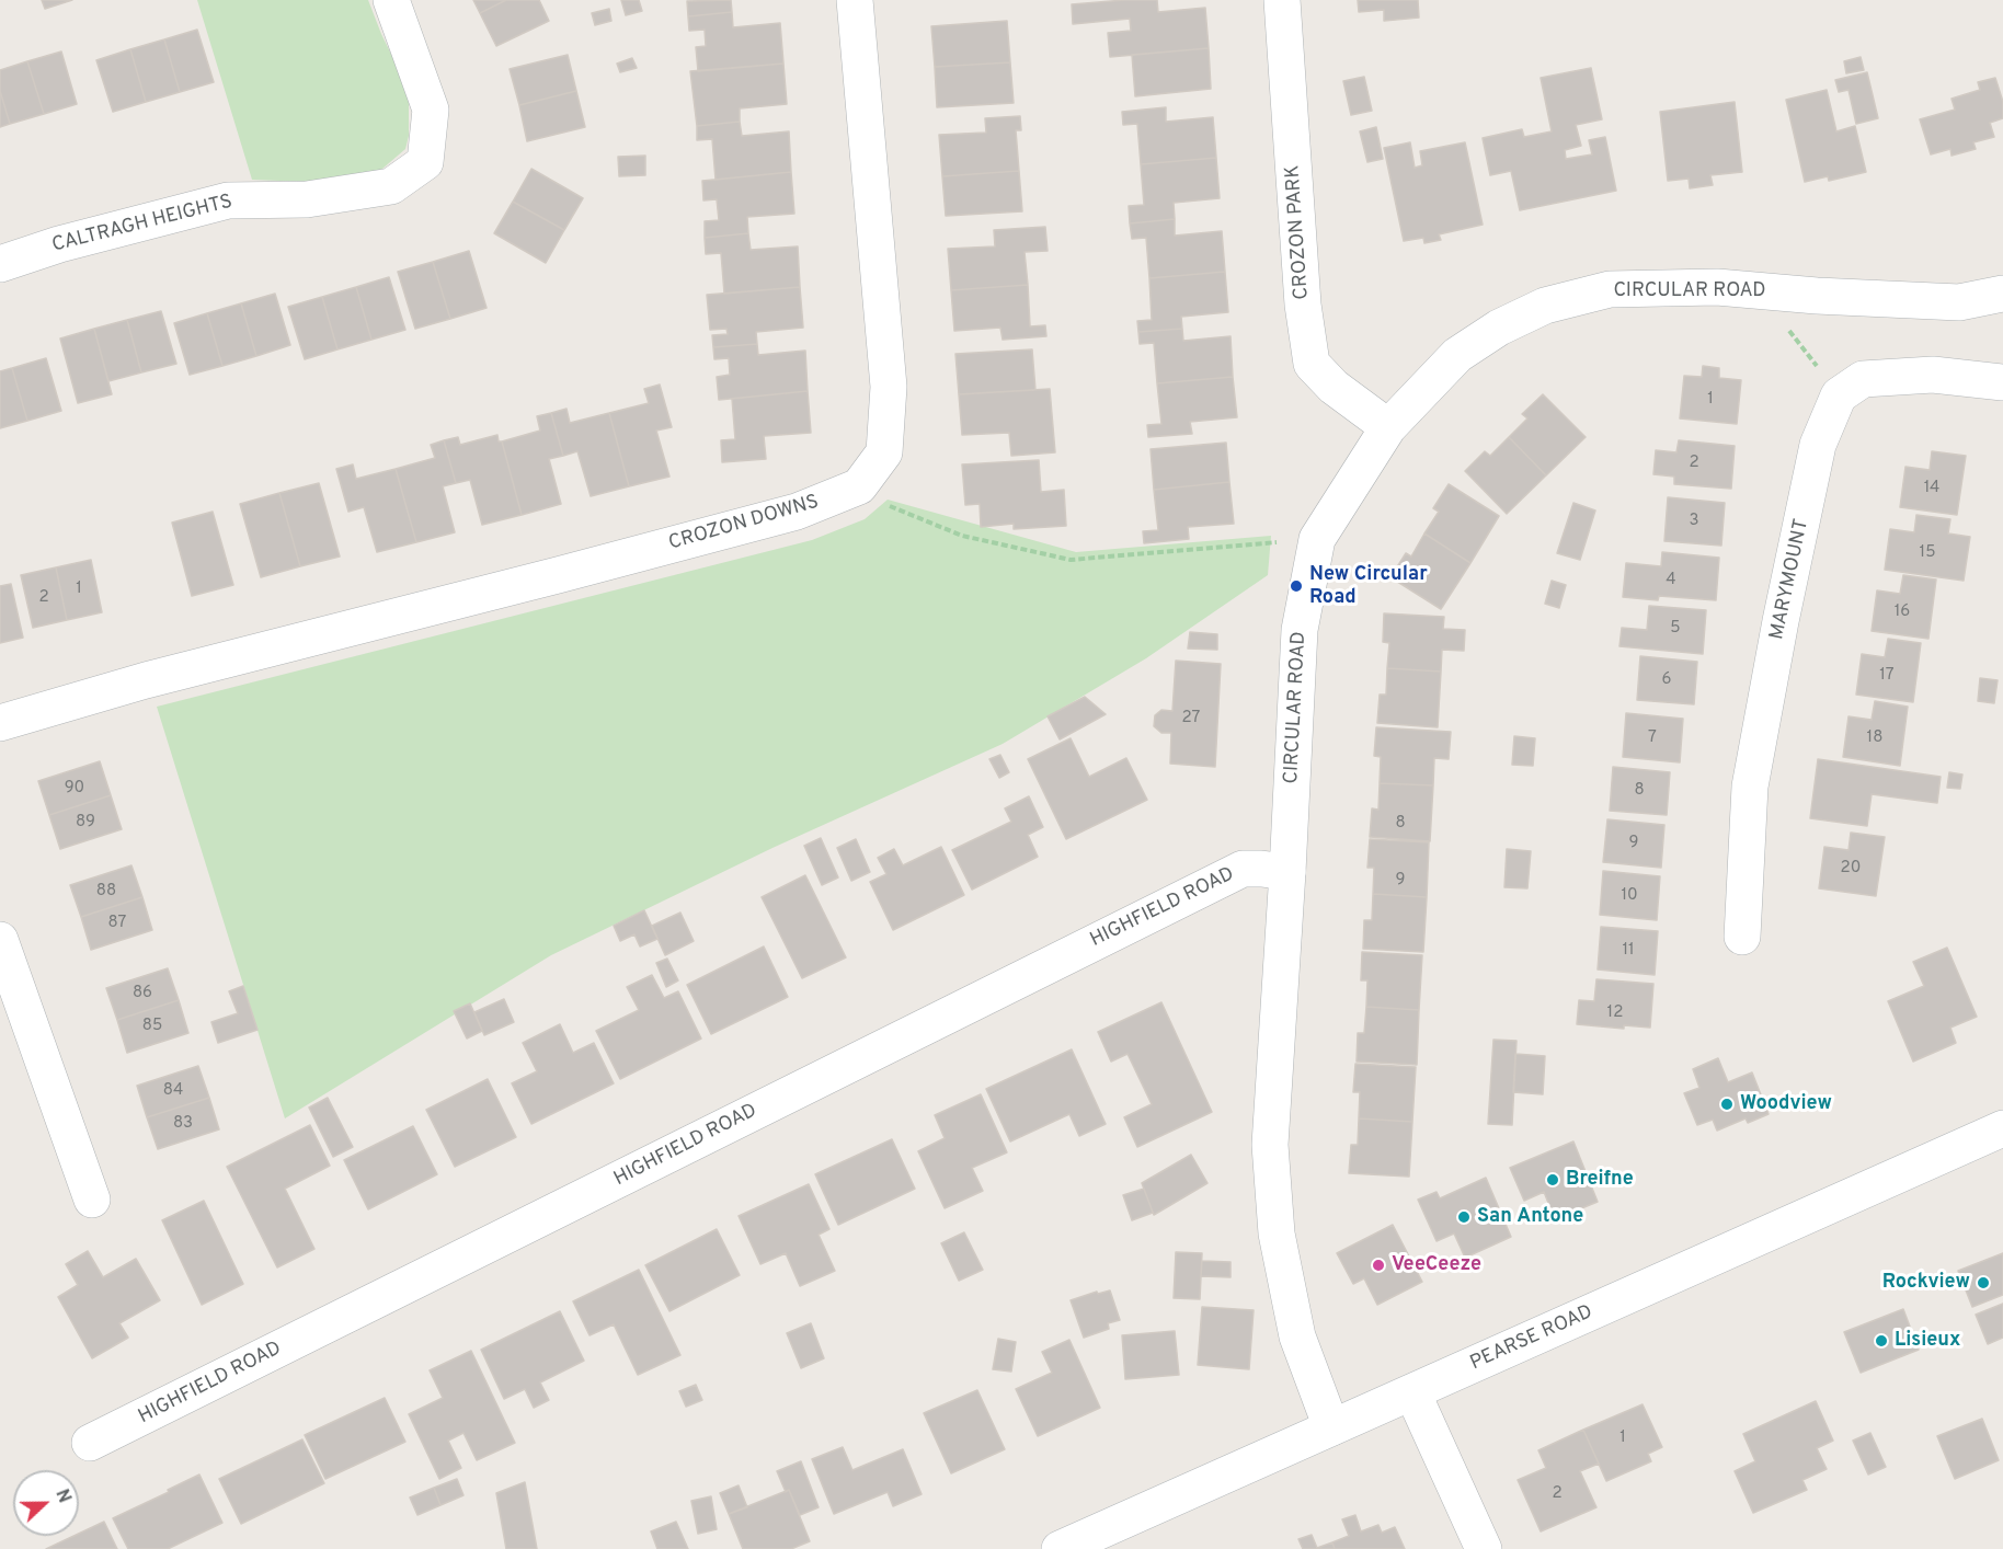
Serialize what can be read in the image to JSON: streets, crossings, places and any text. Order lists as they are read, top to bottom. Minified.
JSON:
{"streets":{"street":["CALTRAGH HEIGHTS","CROZON PARK","CIRCULAR ROAD","CROZON DOWNS","MARYMOUNT","HIGHFIELD ROAD","PEARSE ROAD"]},"crossings":[["CROZON PARK","CIRCULAR ROAD"],["CIRCULAR ROAD","HIGHFIELD ROAD"],["CIRCULAR ROAD","PEARSE ROAD"]],"places":["New Circular Road","Woodview","Breifne","San Antone","VeeCeeze","Rockview","Lisieux"],"house_numbers":["1","2","14","3","15","4","1","2","16","5","17","6","27","7","18","90","8","89","8","9","20","9","88","10","87","11","86","12","85","84","83","1","2"],"north":"right"}
